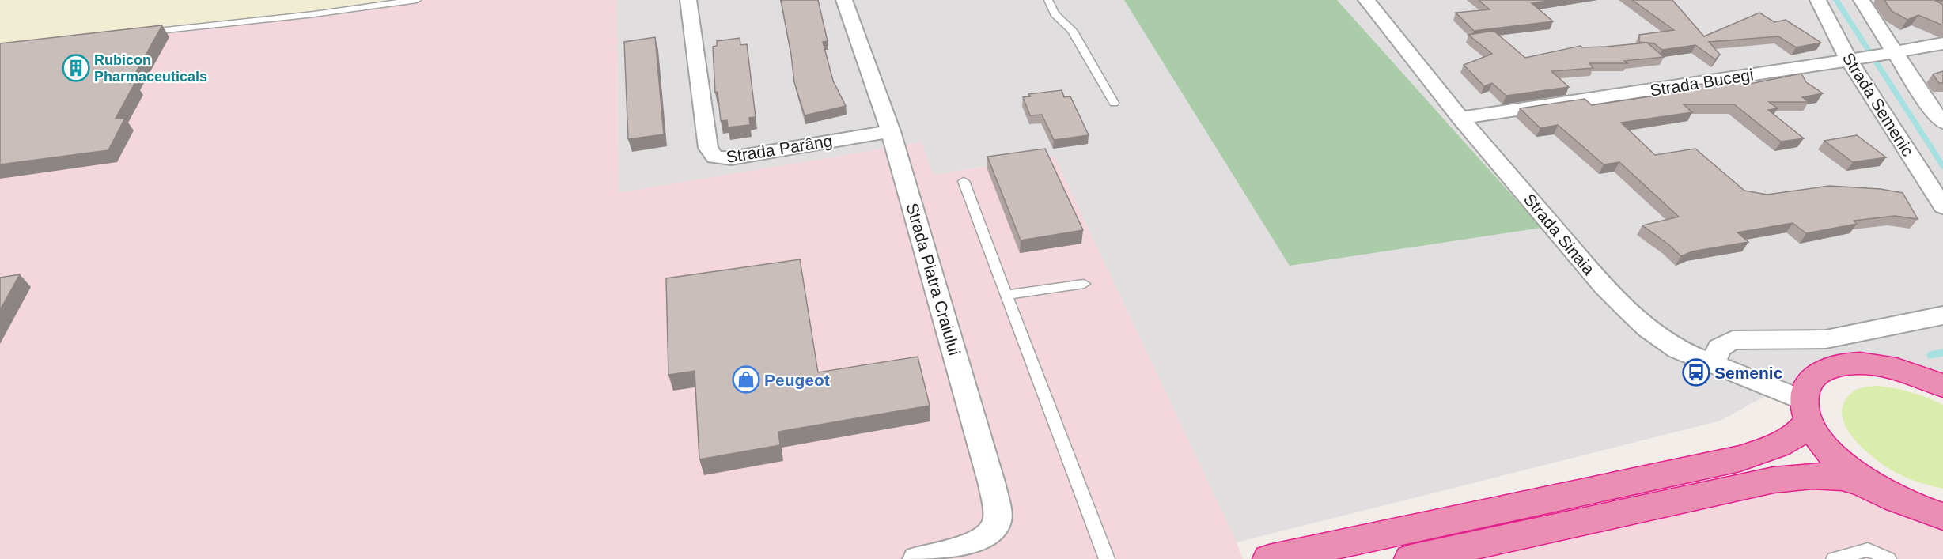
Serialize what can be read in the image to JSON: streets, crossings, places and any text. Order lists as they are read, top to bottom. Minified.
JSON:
{"streets":{"street":["Strada Bucegi","Strada Semenic","Strada Parâng","Strada Sinaia","Strada Piatra Craiului"]},"crossings":[["Strada Bucegi","Strada Semenic"],["Strada Bucegi","Strada Sinaia"],["Strada Parâng","Strada Piatra Craiului"]],"places":{"building":["Rubicon Pharmaceuticals"],"bus stop":["Semenic"],"shop":["Peugeot"]}}
